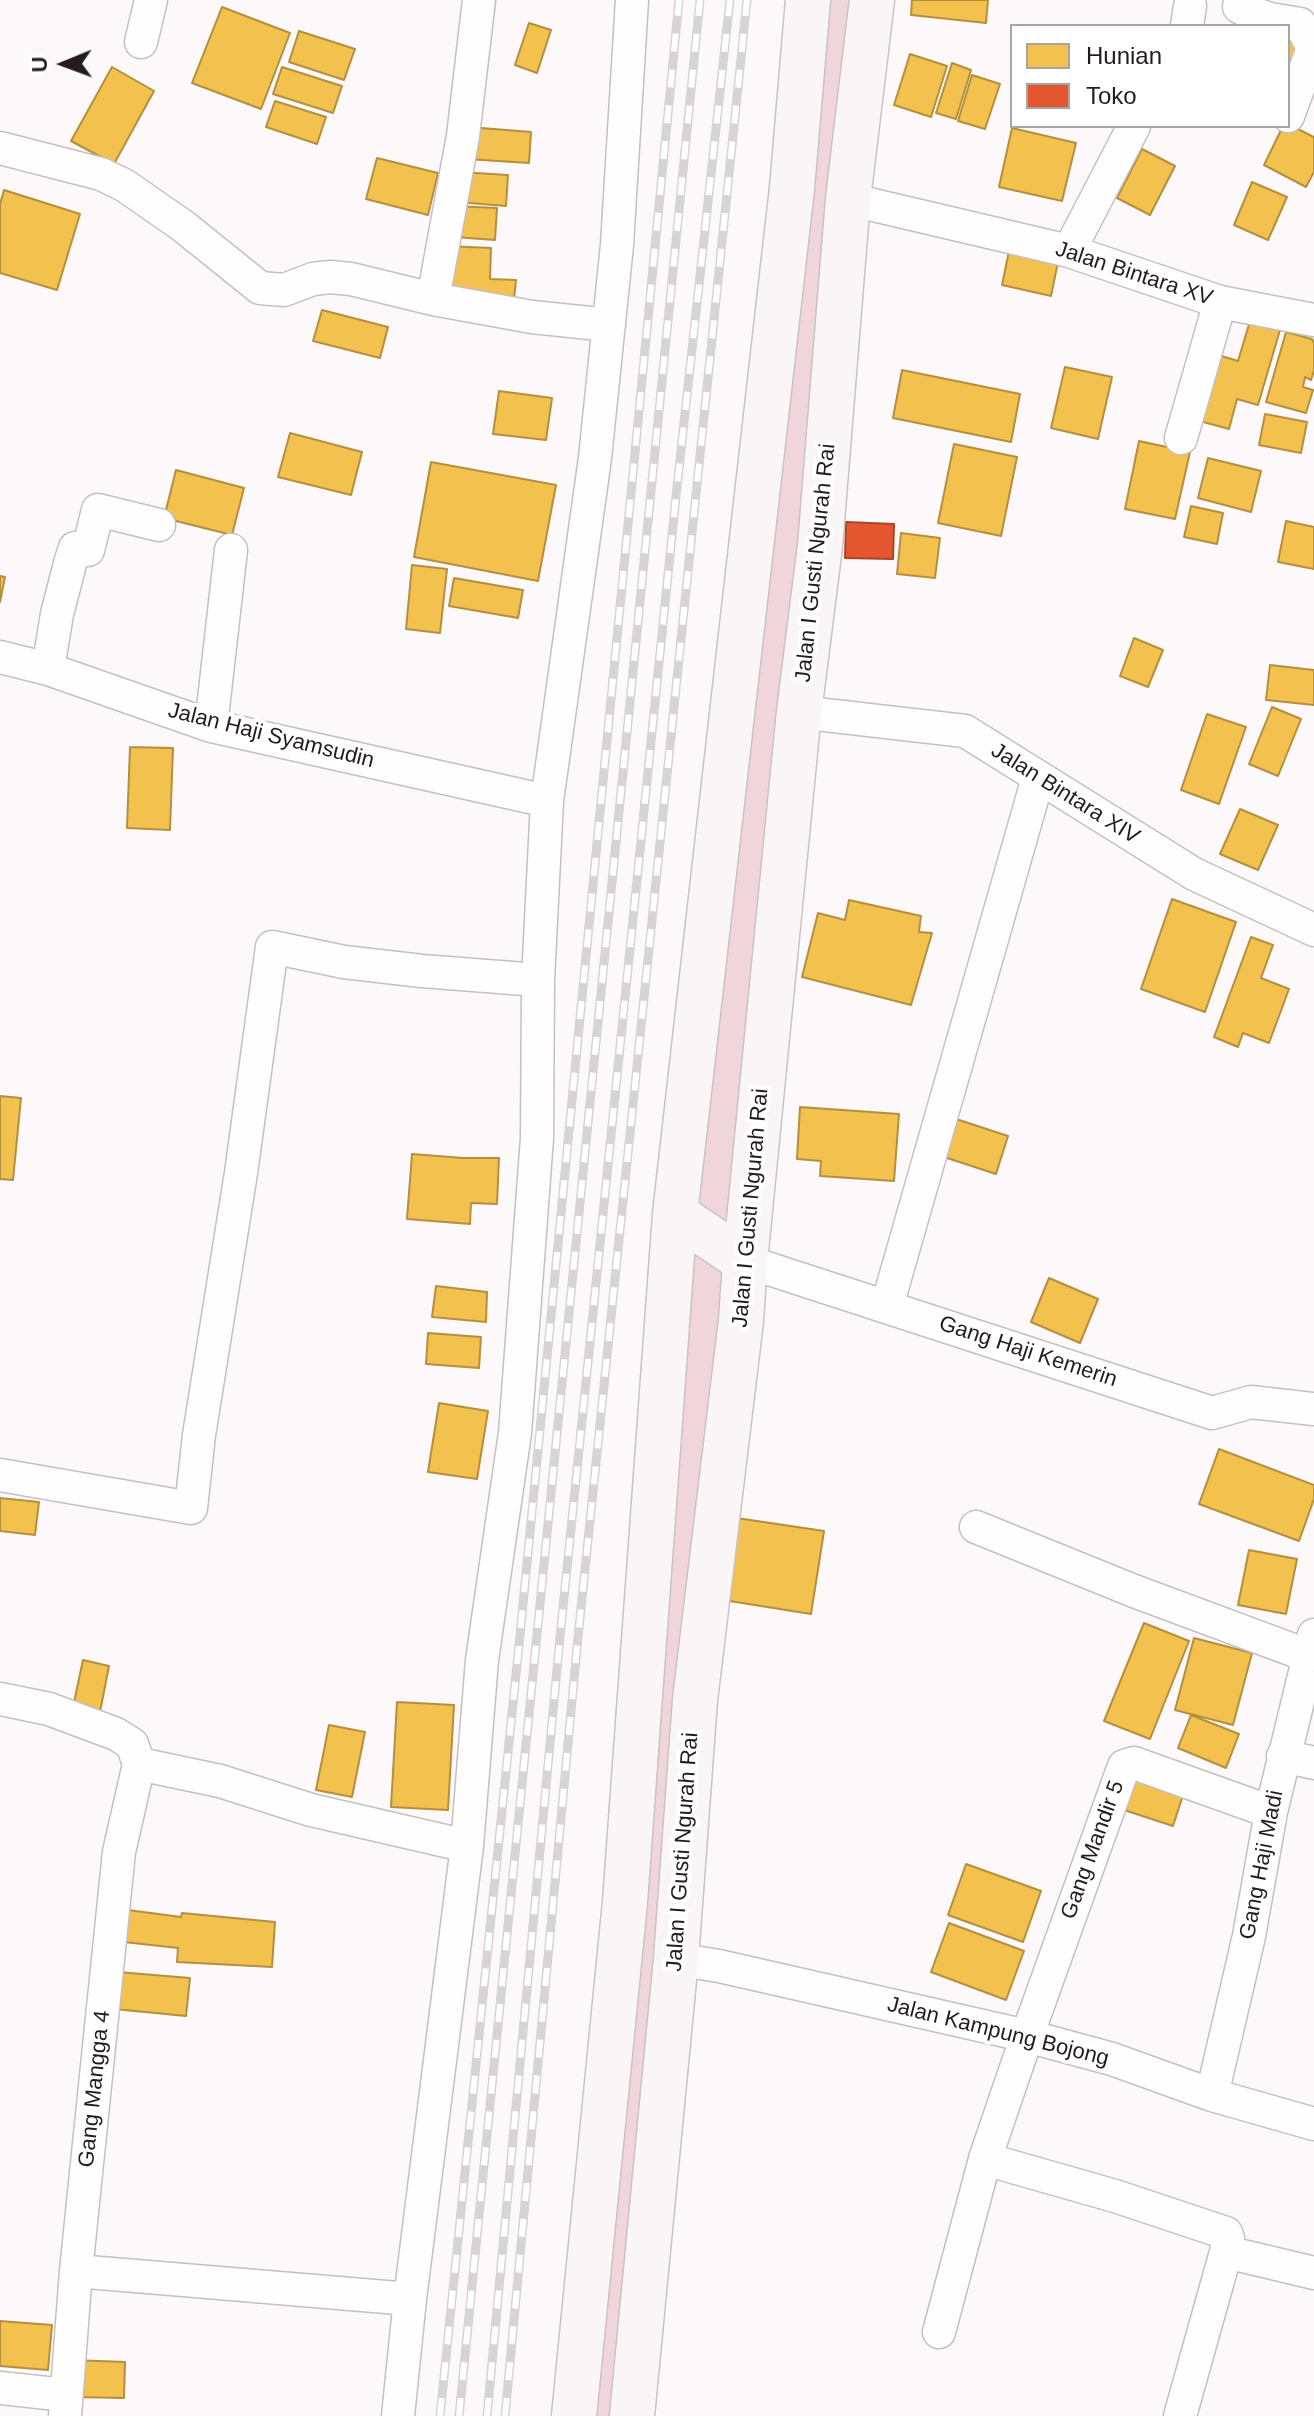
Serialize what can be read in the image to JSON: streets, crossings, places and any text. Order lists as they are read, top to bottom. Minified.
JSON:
{"streets":{"main road":["Jalan I Gusti Ngurah Rai"],"street":["Jalan Bintara XV","Jalan Haji Syamsudin","Jalan Bintara XIV","Gang Haji Kemerin","Gang Mandir 5","Gang Haji Madi","Jalan Kampung Bojong","Gang Mangga 4"]},"crossings":[["Jalan Bintara XV","Jalan I Gusti Ngurah Rai"],["Jalan I Gusti Ngurah Rai","Jalan Bintara XIV"],["Jalan I Gusti Ngurah Rai","Gang Haji Kemerin"],["Jalan I Gusti Ngurah Rai","Jalan Kampung Bojong"],["Gang Mandir 5","Gang Haji Madi"],["Gang Mandir 5","Jalan Kampung Bojong"],["Gang Haji Madi","Jalan Kampung Bojong"]],"legend":["Hunian","Toko"],"north":"left"}
